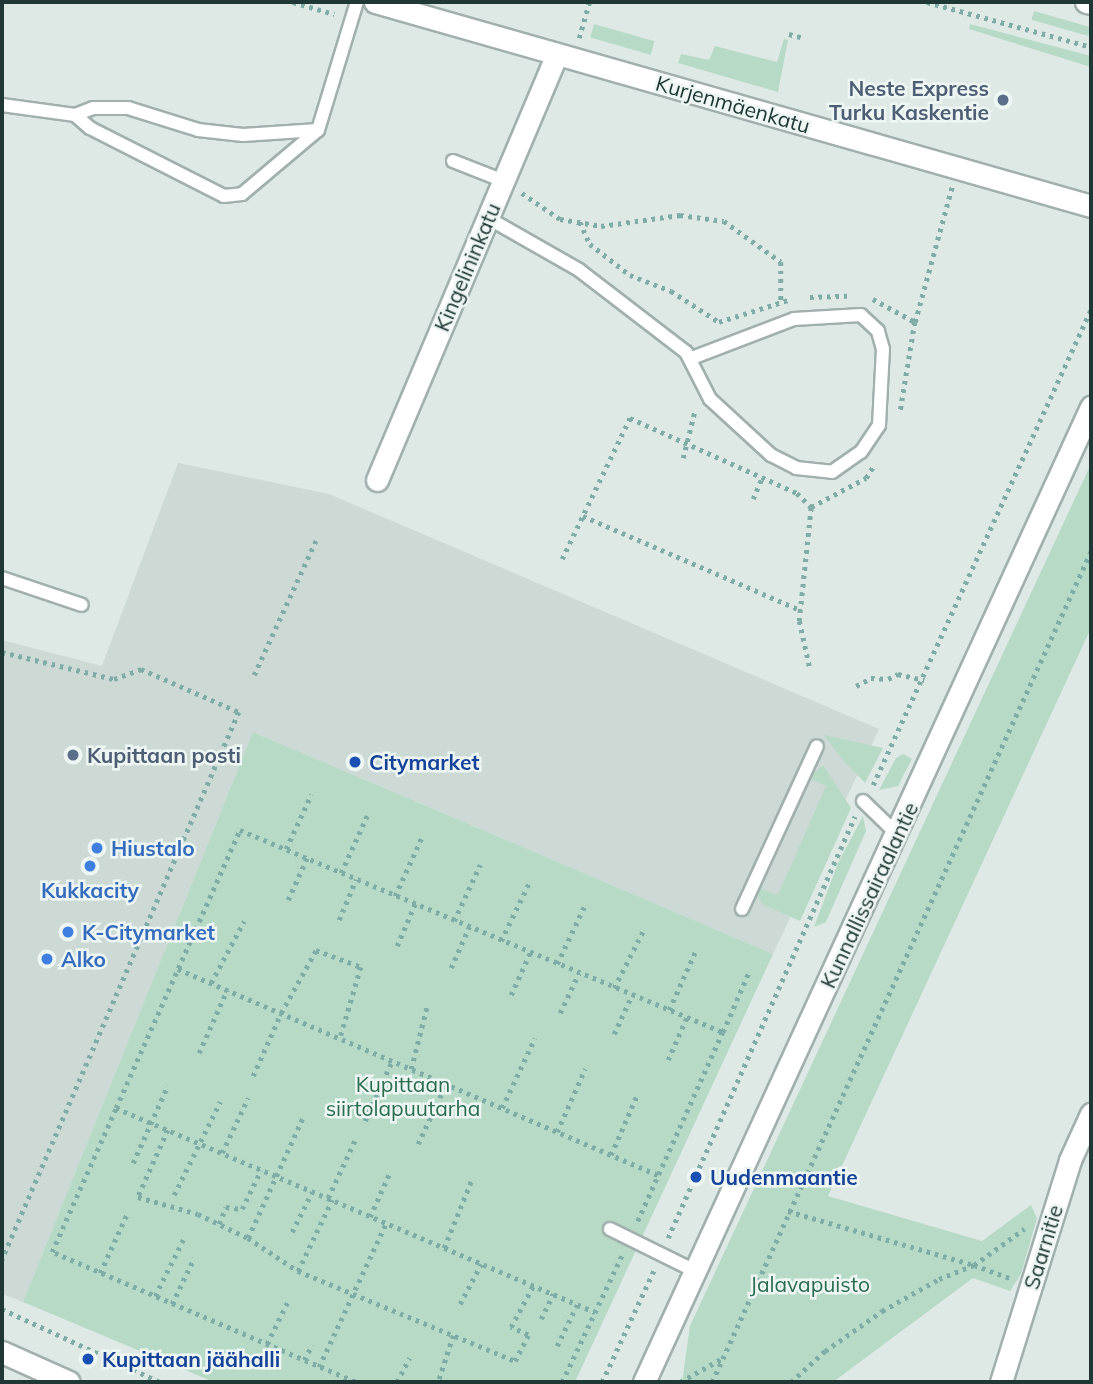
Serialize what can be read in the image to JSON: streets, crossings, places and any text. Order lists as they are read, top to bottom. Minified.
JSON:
{"streets":{"street":["Kurjenmäenkatu","Kingelininkatu","Kunnallissairaalantie","Saarnitie"]},"crossings":[["Kurjenmäenkatu","Kingelininkatu"]],"parks":["Kupittaan siirtolapuutarha","Jalavapuisto"],"places":["Neste Express Turku Kaskentie","Kupittaan posti","Citymarket","Hiustalo","Kukkacity","K-Citymarket","Alko","Uudenmaantie","Kupittaan jäähalli"]}
